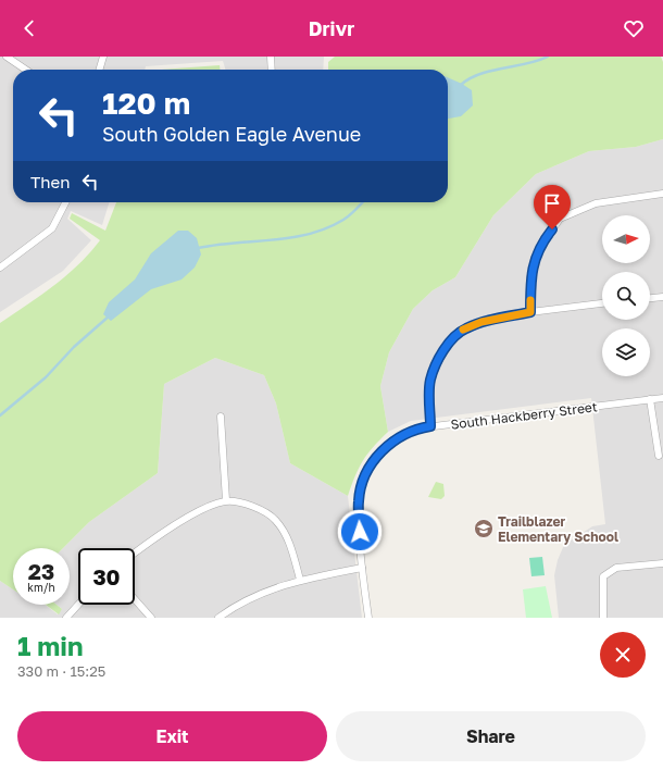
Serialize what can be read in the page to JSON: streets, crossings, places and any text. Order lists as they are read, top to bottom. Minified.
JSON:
{"streets":{"street":["South Hackberry Street"]},"places":{"school or university":["Trailblazer Elementary School"]},"north":"right","page":{"header":"Drivr","turn":["120 m","South Golden Eagle Avenue"],"then":"Then","speed":"23 km/h","limit":"30","heading":["1 min","330 m · 15:25"],"buttons":["Exit","Share"]}}
